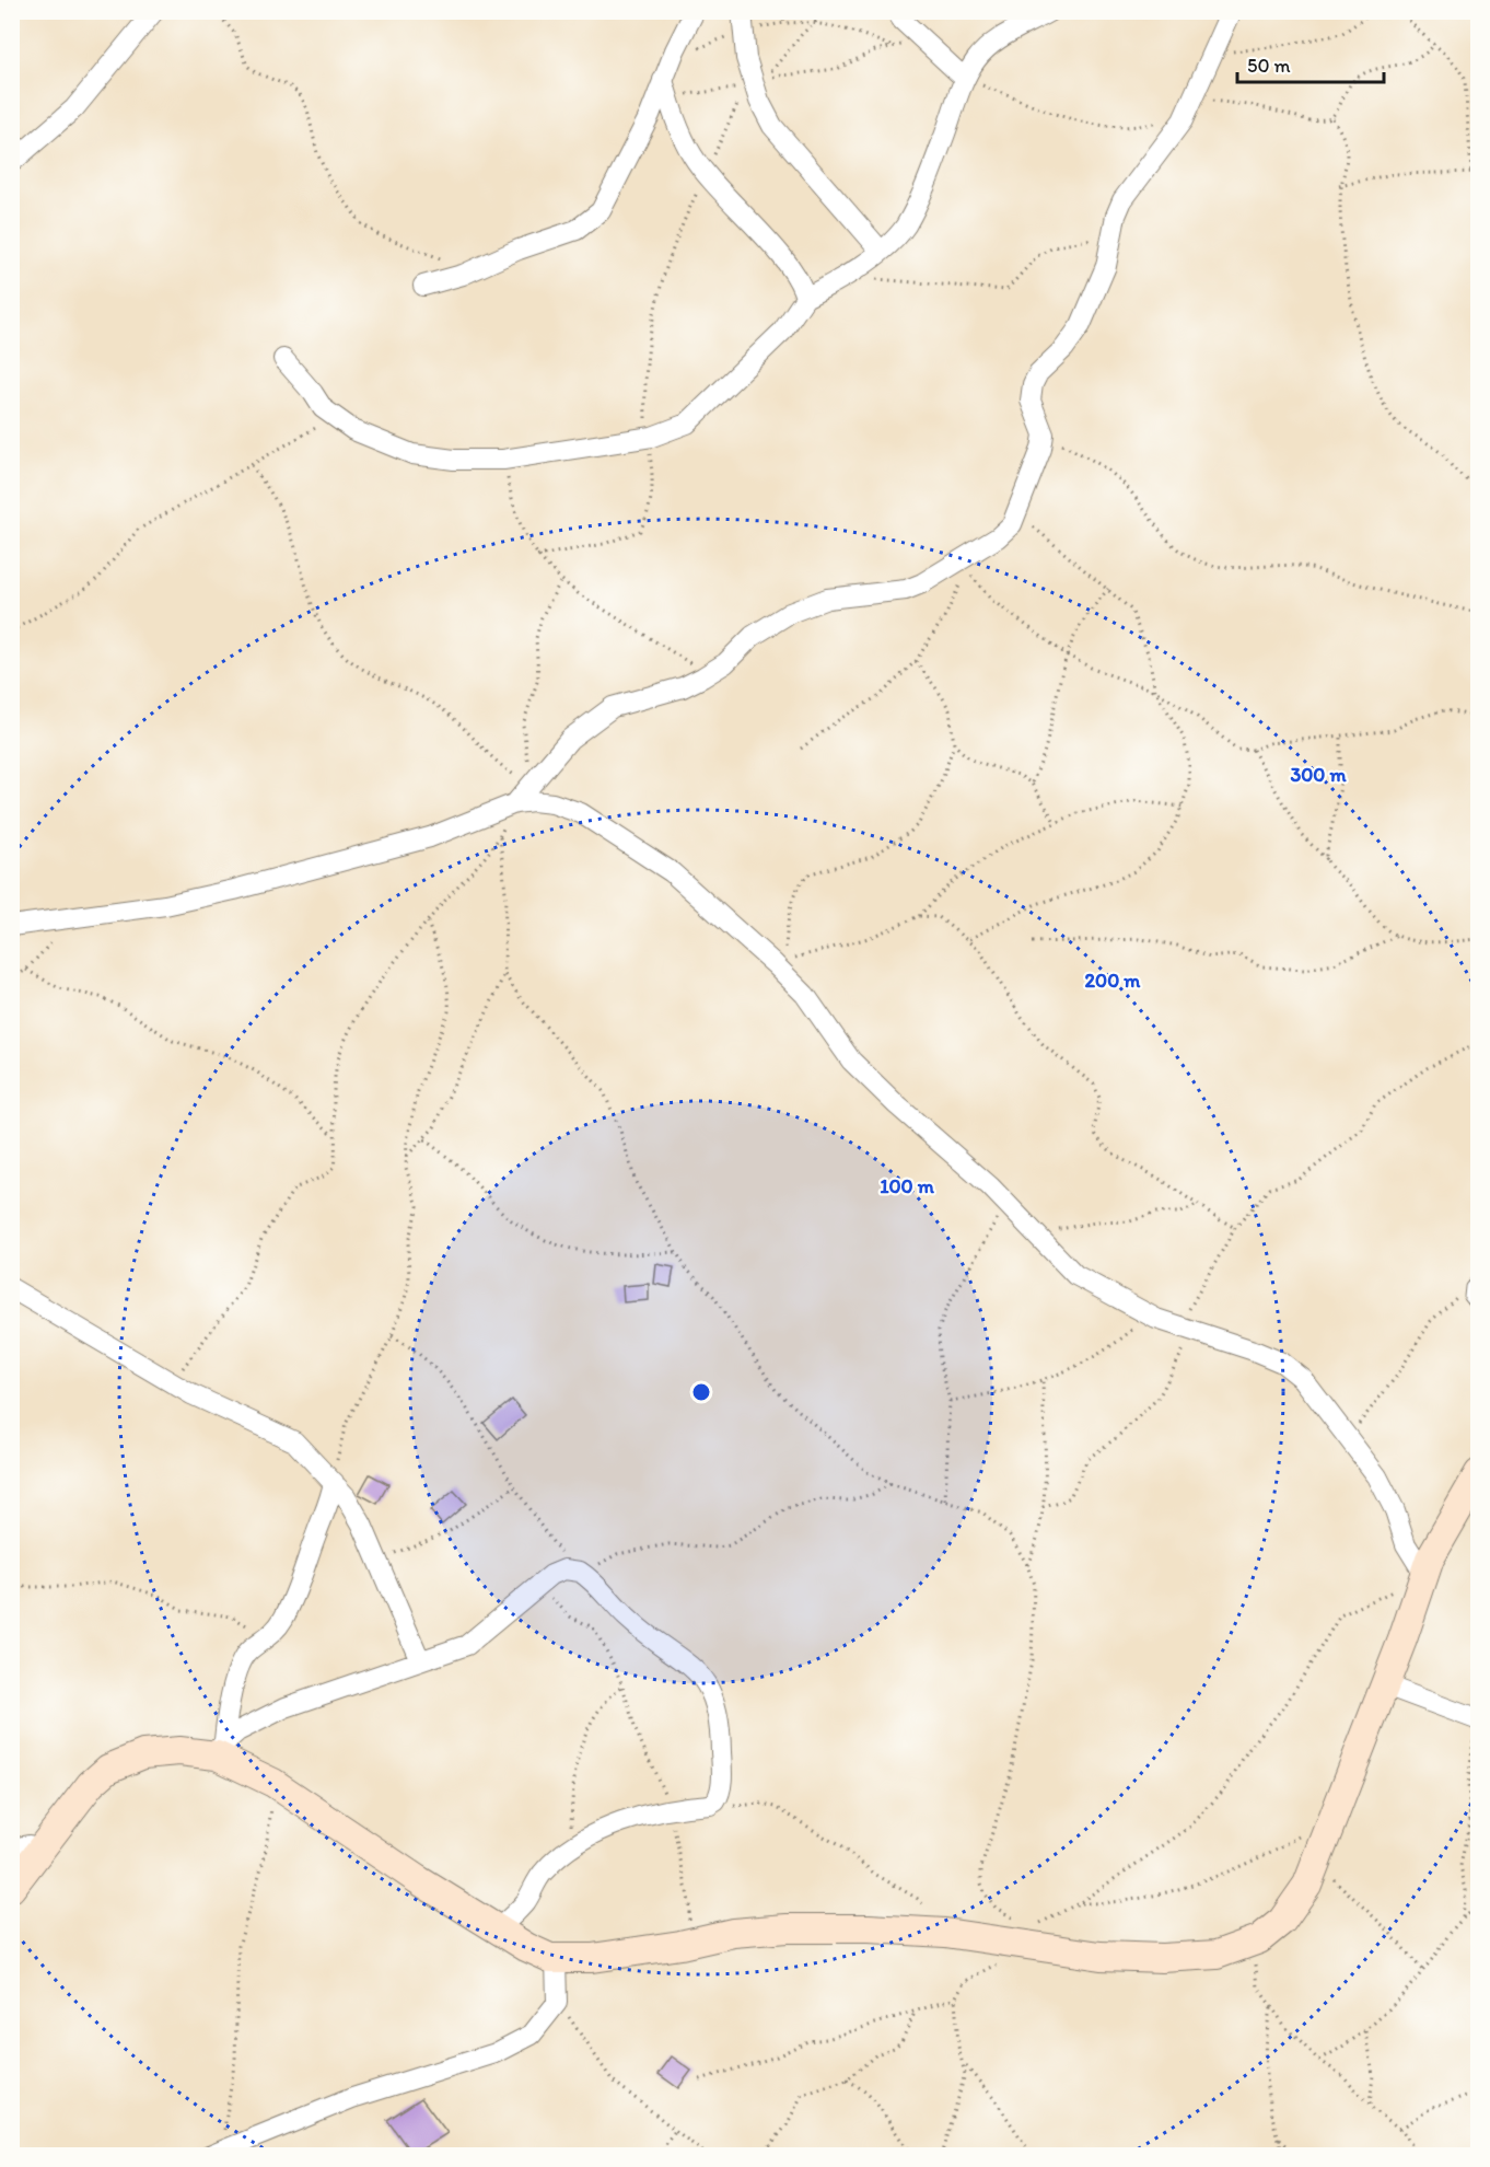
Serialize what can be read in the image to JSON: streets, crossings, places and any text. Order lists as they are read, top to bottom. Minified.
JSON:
{"scale_bar":"50 m","rings":["300 m","200 m","100 m"]}
